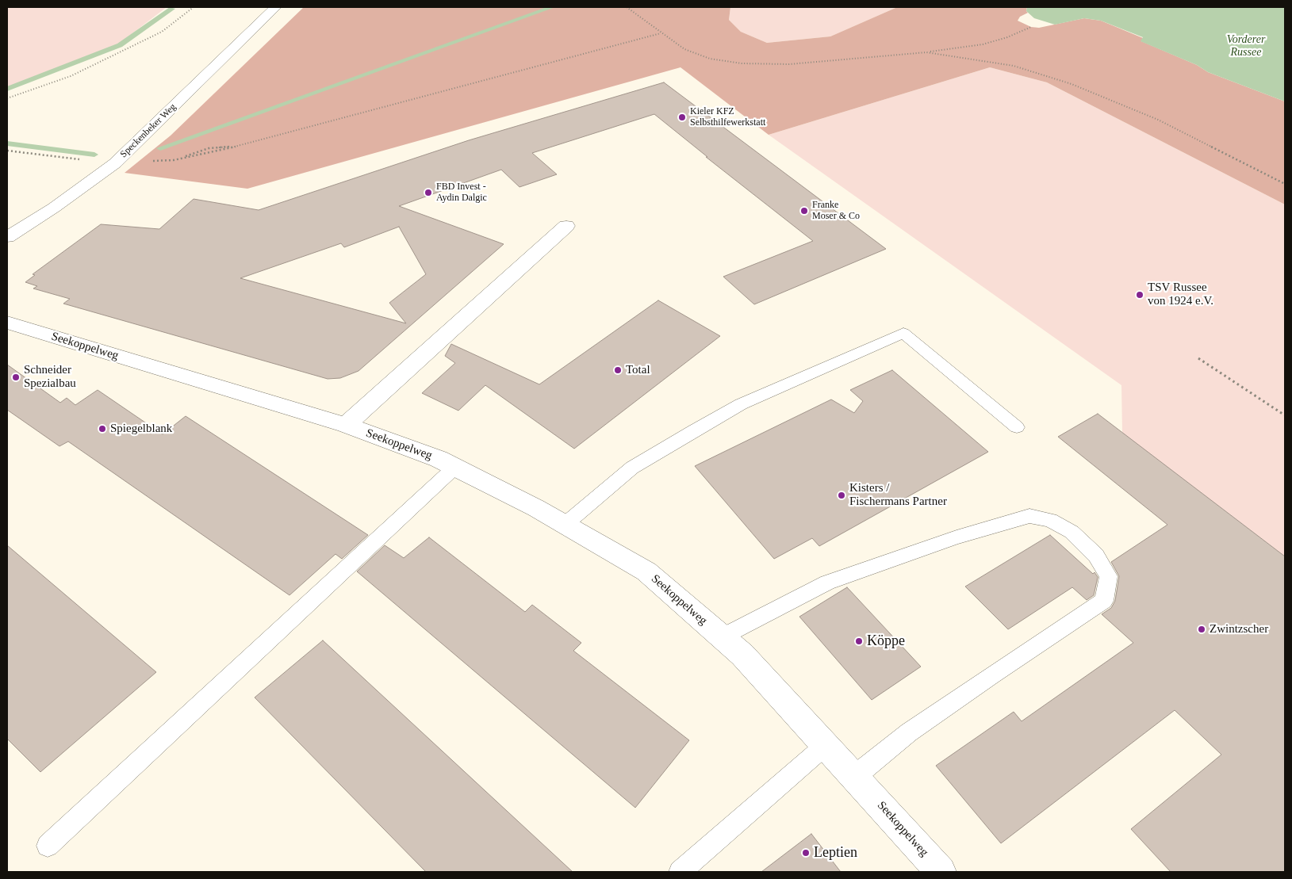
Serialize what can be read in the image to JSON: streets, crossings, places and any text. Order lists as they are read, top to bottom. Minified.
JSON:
{"streets":{"street":["Speckenbeker Weg","Seekoppelweg"]},"water":["Vorderer Russee"],"places":["Kieler KFZ Selbsthilfewerkstatt","FBD Invest - Aydin Dalgic","Franke Moser & Co","TSV Russee von 1924 e.V.","Total","Schneider Spezialbau","Spiegelblank","Kisters / Fischermans Partner","Zwintzscher","Köppe","Leptien"]}
